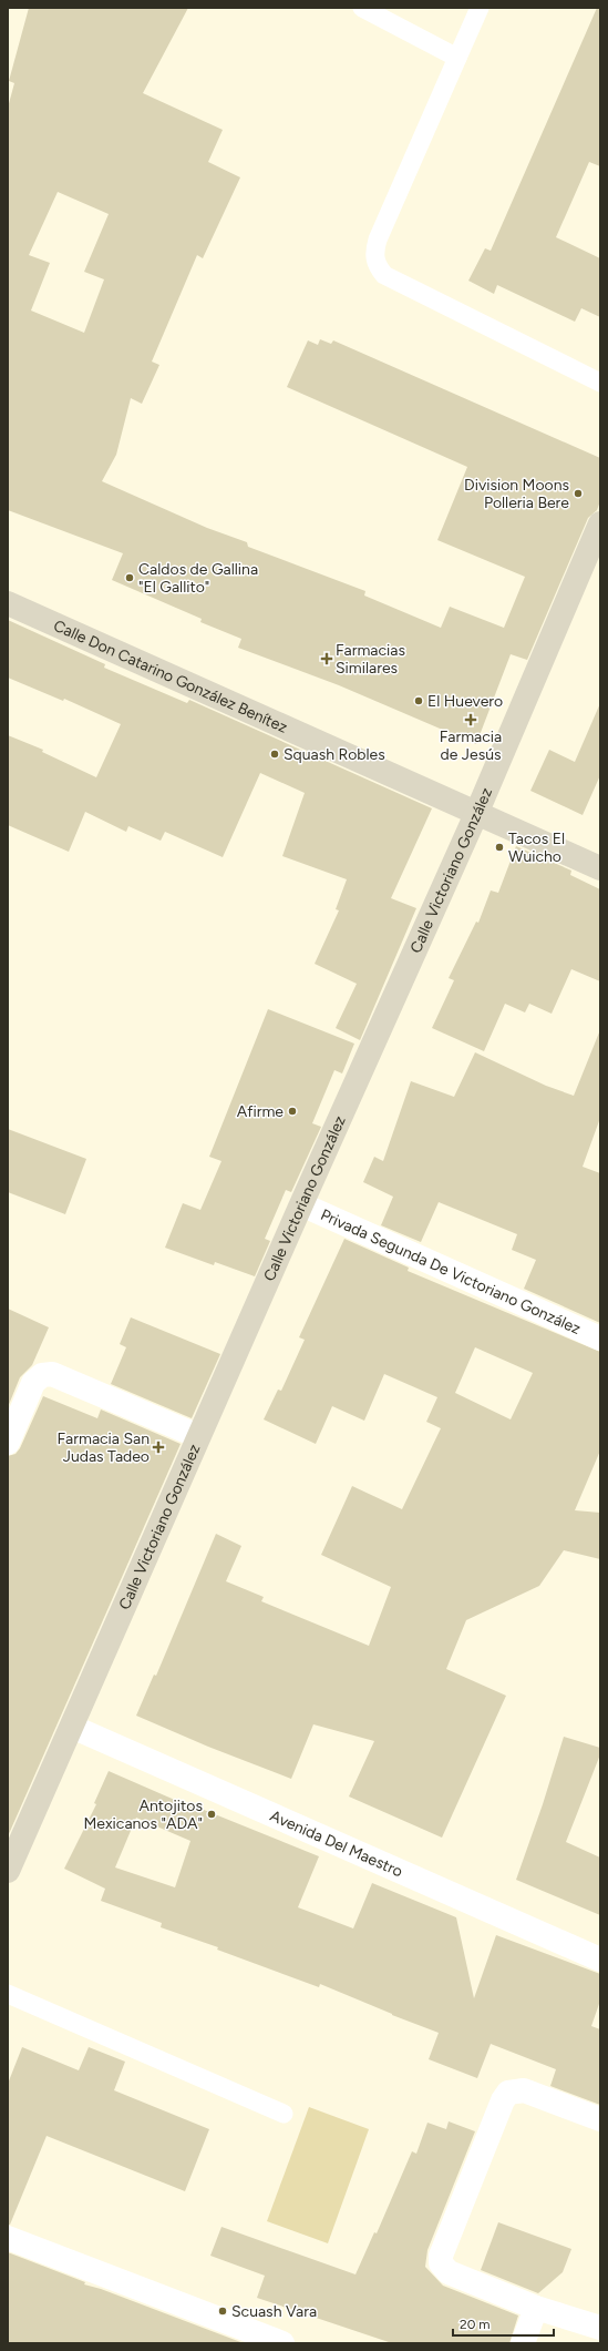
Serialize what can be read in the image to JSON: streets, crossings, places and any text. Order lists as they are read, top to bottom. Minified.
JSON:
{"streets":{"main road":["Calle Don Catarino González Benítez","Calle Victoriano González"],"street":["Privada Segunda De Victoriano González","Avenida Del Maestro"]},"crossings":[["Calle Don Catarino González Benítez","Calle Victoriano González"],["Calle Victoriano González","Privada Segunda De Victoriano González"],["Calle Victoriano González","Avenida Del Maestro"]],"places":{"other":["Division Moons Polleria Bere","Caldos de Gallina \"El Gallito\"","El Huevero","Squash Robles","Tacos El Wuicho","Afirme","Antojitos Mexicanos \"ADA\"","Scuash Vara"],"health":["Farmacias Similares","Farmacia de Jesús","Farmacia San Judas Tadeo"]},"scale_bar":"20 m"}
